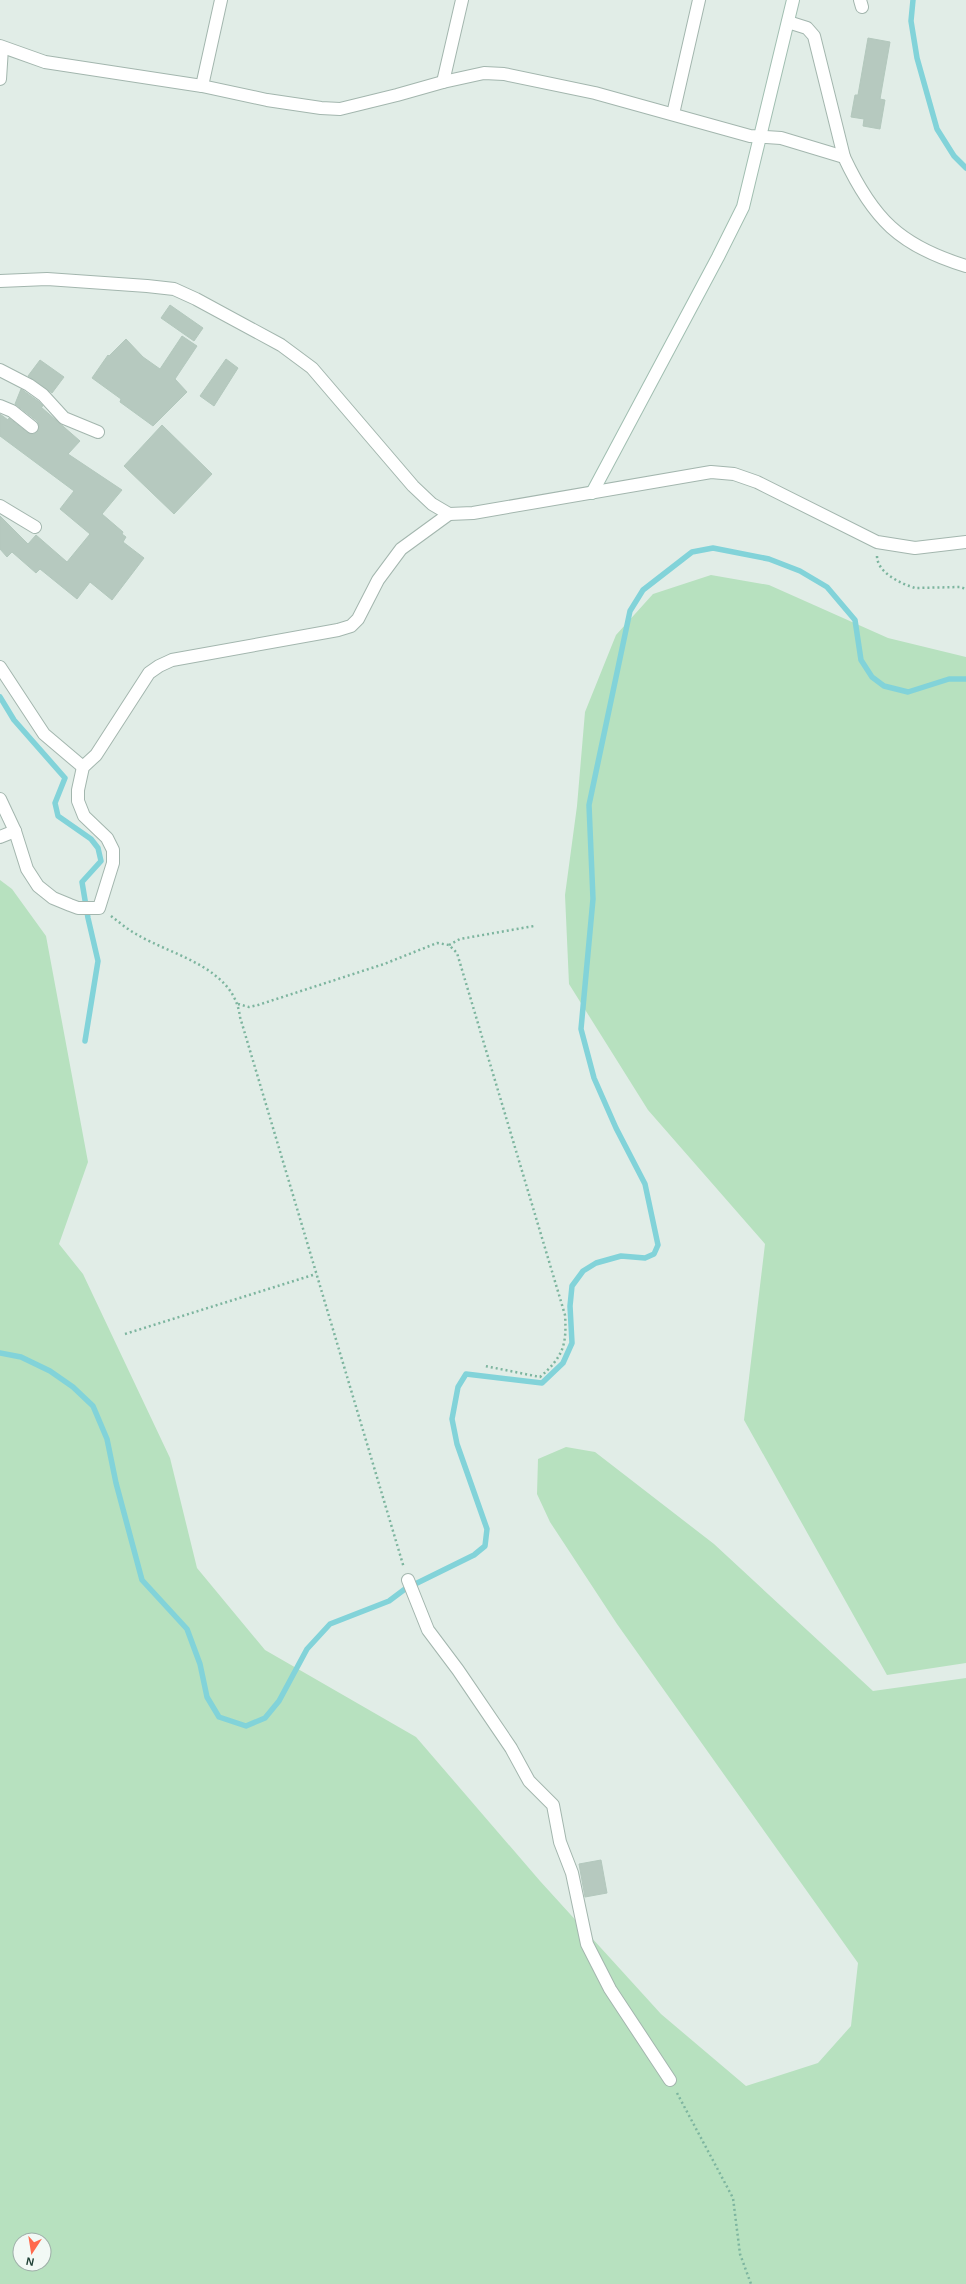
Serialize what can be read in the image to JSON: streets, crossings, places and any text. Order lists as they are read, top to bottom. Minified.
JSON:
{"north":"bottom"}
